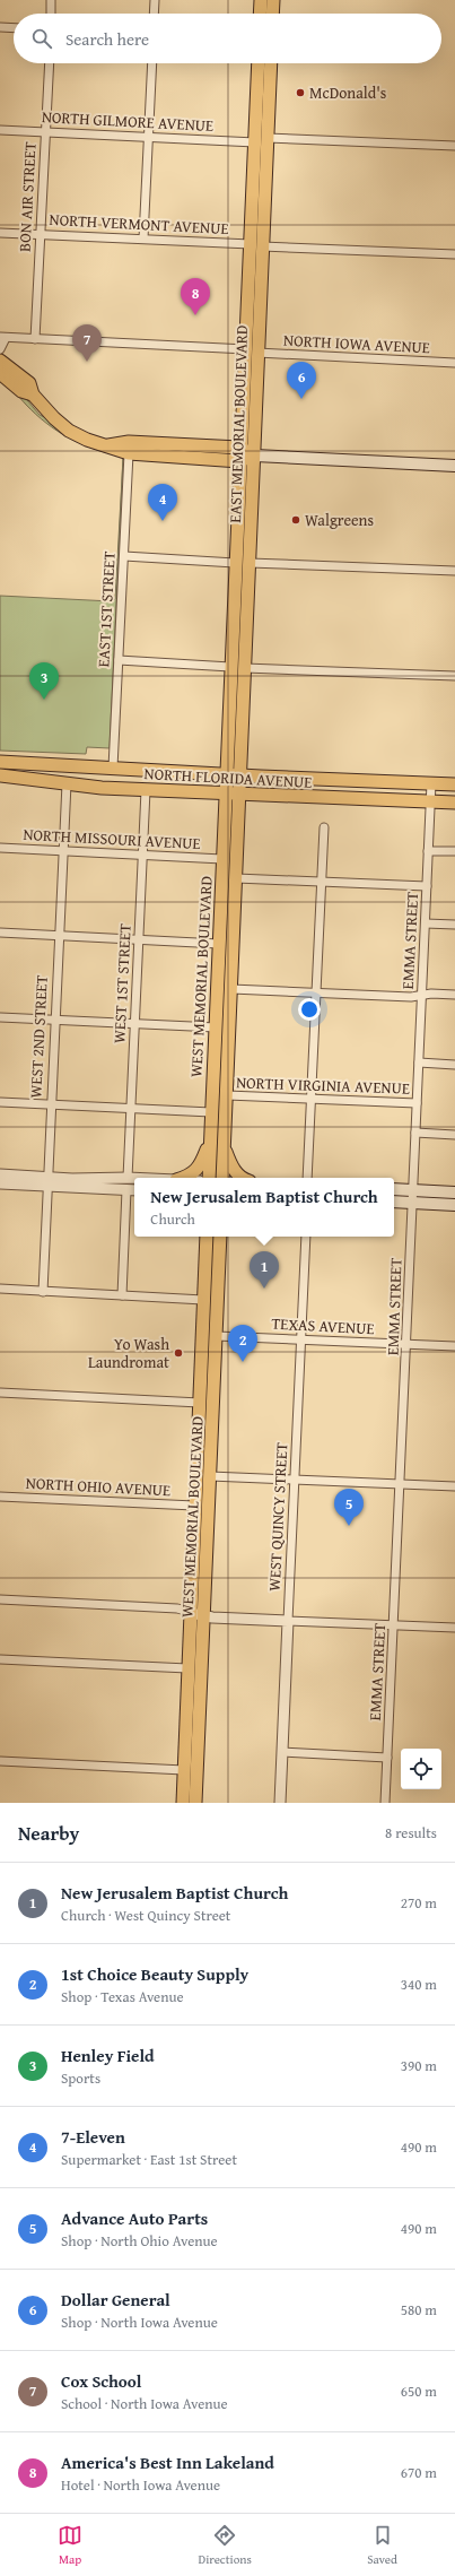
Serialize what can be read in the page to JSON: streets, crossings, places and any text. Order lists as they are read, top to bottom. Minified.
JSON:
{"streets":{"main road":["EAST MEMORIAL BOULEVARD","NORTH FLORIDA AVENUE","WEST MEMORIAL BOULEVARD"],"street":["NORTH GILMORE AVENUE","BON AIR STREET","NORTH VERMONT AVENUE","NORTH IOWA AVENUE","EAST 1ST STREET","NORTH MISSOURI AVENUE","EMMA STREET","WEST 1ST STREET","WEST 2ND STREET","NORTH VIRGINIA AVENUE","TEXAS AVENUE","NORTH OHIO AVENUE","WEST QUINCY STREET"]},"crossings":[["NORTH GILMORE AVENUE","BON AIR STREET"],["NORTH GILMORE AVENUE","EAST MEMORIAL BOULEVARD"],["BON AIR STREET","NORTH VERMONT AVENUE"],["BON AIR STREET","NORTH IOWA AVENUE"],["NORTH VERMONT AVENUE","EAST MEMORIAL BOULEVARD"],["NORTH IOWA AVENUE","EAST MEMORIAL BOULEVARD"],["EAST MEMORIAL BOULEVARD","NORTH FLORIDA AVENUE"],["EAST MEMORIAL BOULEVARD","WEST MEMORIAL BOULEVARD"],["EAST 1ST STREET","NORTH FLORIDA AVENUE"],["NORTH FLORIDA AVENUE","EMMA STREET"],["NORTH FLORIDA AVENUE","WEST MEMORIAL BOULEVARD"],["NORTH FLORIDA AVENUE","WEST 1ST STREET"],["NORTH FLORIDA AVENUE","WEST 2ND STREET"],["NORTH MISSOURI AVENUE","WEST MEMORIAL BOULEVARD"],["NORTH MISSOURI AVENUE","WEST 1ST STREET"],["NORTH MISSOURI AVENUE","WEST 2ND STREET"],["EMMA STREET","NORTH VIRGINIA AVENUE"],["EMMA STREET","TEXAS AVENUE"],["WEST MEMORIAL BOULEVARD","NORTH VIRGINIA AVENUE"],["WEST MEMORIAL BOULEVARD","TEXAS AVENUE"],["WEST MEMORIAL BOULEVARD","NORTH OHIO AVENUE"],["TEXAS AVENUE","WEST QUINCY STREET"]],"places":["McDonald's","Walgreens","Yo Wash Laundromat"],"page":{"search":"Search here","pins":["8","7","6","4","3","1","2","5"],"popup":["New Jerusalem Baptist Church","Church"],"heading":["Nearby","8 results"],"list":[{"mark":"1","name":"New Jerusalem Baptist Church","note":"Church · West Quincy Street","value":"270 m"},{"mark":"2","name":"1st Choice Beauty Supply","note":"Shop · Texas Avenue","value":"340 m"},{"mark":"3","name":"Henley Field","note":"Sports","value":"390 m"},{"mark":"4","name":"7-Eleven","note":"Supermarket · East 1st Street","value":"490 m"},{"mark":"5","name":"Advance Auto Parts","note":"Shop · North Ohio Avenue","value":"490 m"},{"mark":"6","name":"Dollar General","note":"Shop · North Iowa Avenue","value":"580 m"},{"mark":"7","name":"Cox School","note":"School · North Iowa Avenue","value":"650 m"},{"mark":"8","name":"America's Best Inn Lakeland","note":"Hotel · North Iowa Avenue","value":"670 m"}],"nav":["Map","Directions","Saved"]}}
